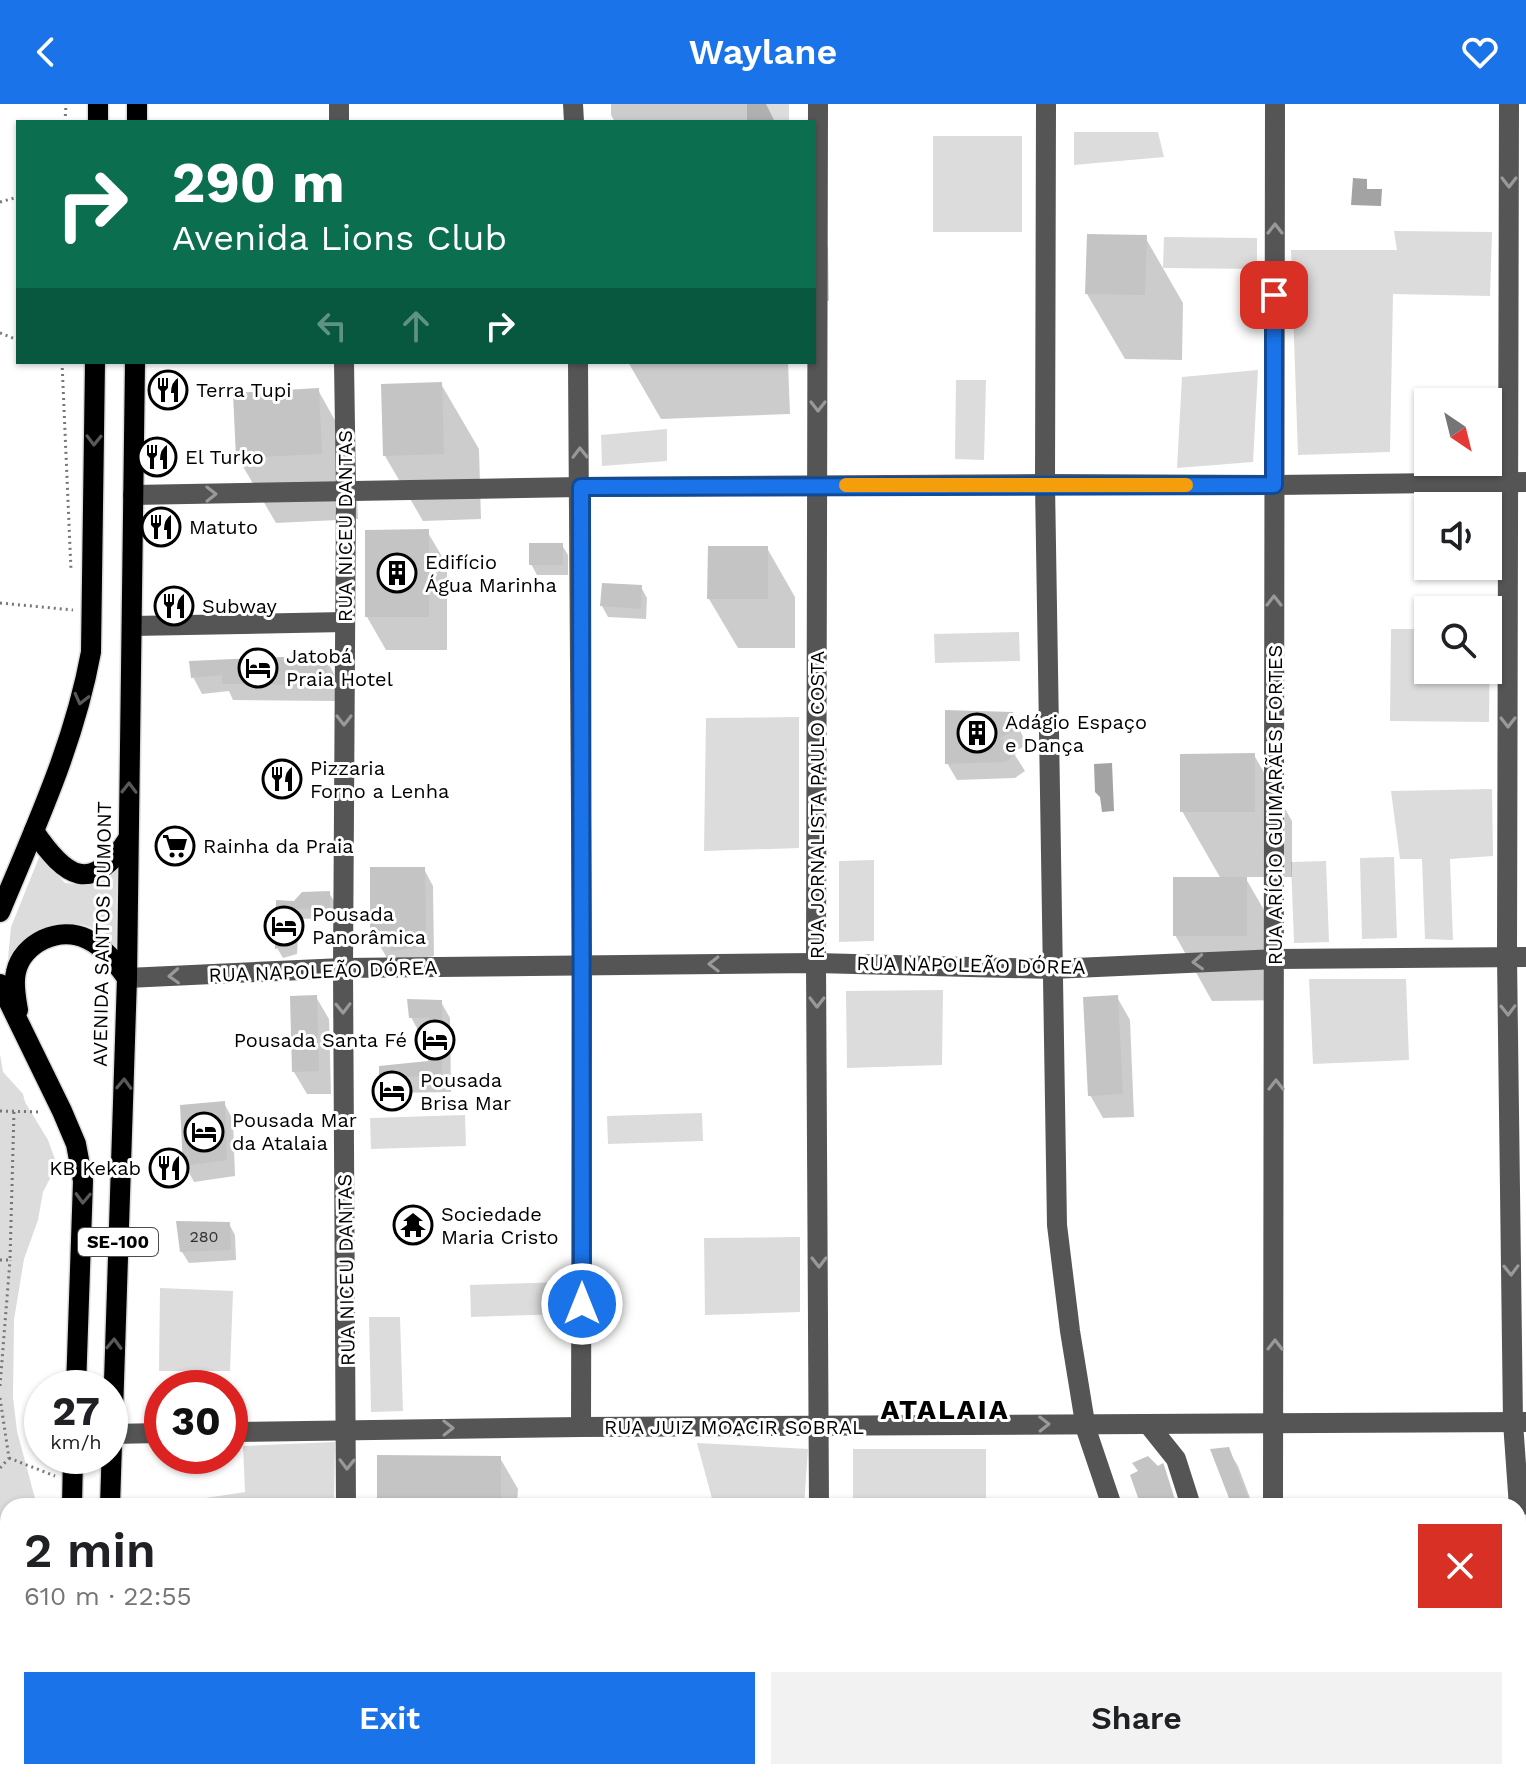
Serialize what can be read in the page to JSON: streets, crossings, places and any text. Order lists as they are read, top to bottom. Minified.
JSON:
{"streets":{"main road":["AVENIDA SANTOS DUMONT","SE-100"],"street":["RUA NICEU DANTAS","RUA JORNALISTA PAULO COSTA","RUA ARÍCIO GUIMARÃES FORTES","RUA NAPOLEÃO DÓREA","RUA JUIZ MOACIR SOBRAL"]},"crossings":[["RUA NICEU DANTAS","RUA NAPOLEÃO DÓREA"],["RUA NICEU DANTAS","RUA JUIZ MOACIR SOBRAL"],["RUA JORNALISTA PAULO COSTA","RUA NAPOLEÃO DÓREA"],["RUA JORNALISTA PAULO COSTA","RUA JUIZ MOACIR SOBRAL"],["RUA ARÍCIO GUIMARÃES FORTES","RUA NAPOLEÃO DÓREA"],["RUA ARÍCIO GUIMARÃES FORTES","RUA JUIZ MOACIR SOBRAL"],["AVENIDA SANTOS DUMONT","RUA NAPOLEÃO DÓREA"]],"one_way":["RUA NICEU DANTAS","RUA JORNALISTA PAULO COSTA","RUA ARÍCIO GUIMARÃES FORTES","RUA NAPOLEÃO DÓREA","RUA JUIZ MOACIR SOBRAL"],"districts":["ATALAIA"],"places":{"restaurant":["Terra Tupi","El Turko","Matuto","Subway","Pizzaria Forno a Lenha","KB Kekab"],"building":["Edifício Água Marinha","Adágio Espaço e Dança"],"hotel":["Jatobá Praia Hotel","Pousada Panorâmica","Pousada Santa Fé","Pousada Brisa Mar","Pousada Mar da Atalaia"],"supermarket":["Rainha da Praia"],"temple":["Sociedade Maria Cristo"]},"house_numbers":["280"],"north":"bottom right","page":{"header":"Waylane","turn":["290 m","Avenida Lions Club"],"speed":"27 km/h","limit":"30","heading":["2 min","610 m · 22:55"],"buttons":["Exit","Share"]}}
